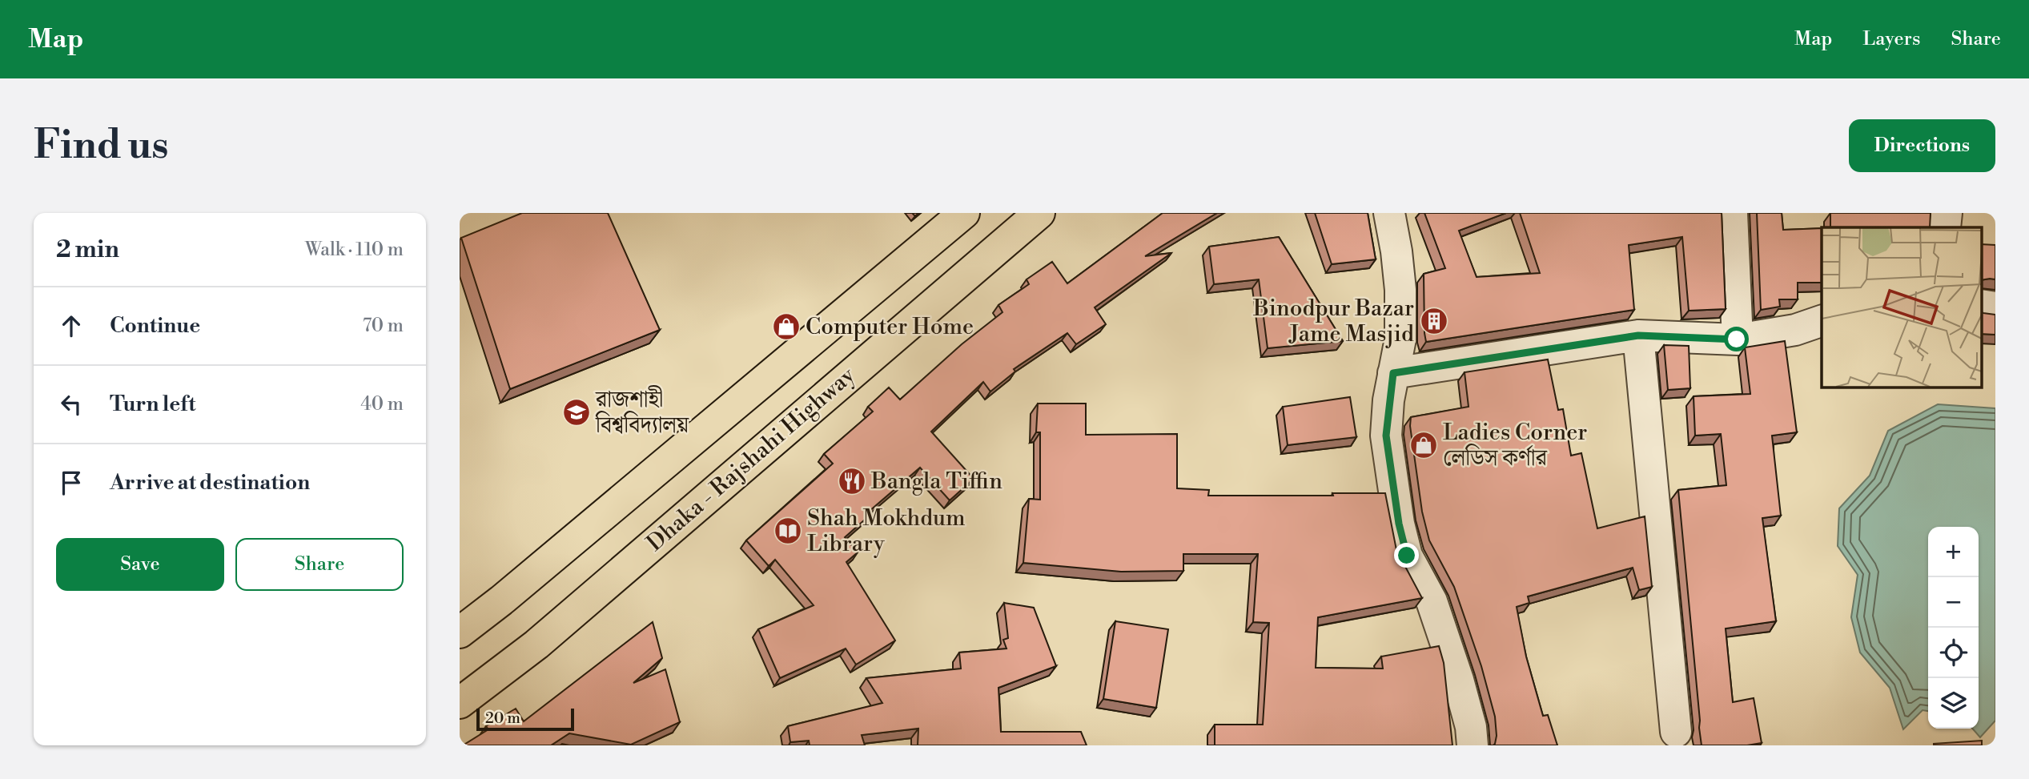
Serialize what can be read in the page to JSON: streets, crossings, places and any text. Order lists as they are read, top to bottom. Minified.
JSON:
{"streets":{"highway":["Dhaka - Rajshahi Highway"]},"places":{"building":["Binodpur Bazar Jame Masjid"],"shop":["Computer Home","Ladies Corner লেডিস কর্ণার"],"school or university":["রাজশাহী বিশ্ববিদ্যালয়"],"restaurant":["Bangla Tiffin"],"library":["Shah Mokhdum Library"]},"scale_bar":"20 m","page":{"header":"Map","nav":["Map","Layers","Share"],"buttons":["Directions",["Save","Share"]],"title":"Find us","heading":["2 min","Walk · 110 m"],"list":[["Continue","70 m"],["Turn left","40 m"],"Arrive at destination"],"map_buttons":["+","−"],"scale":"20 m"}}
